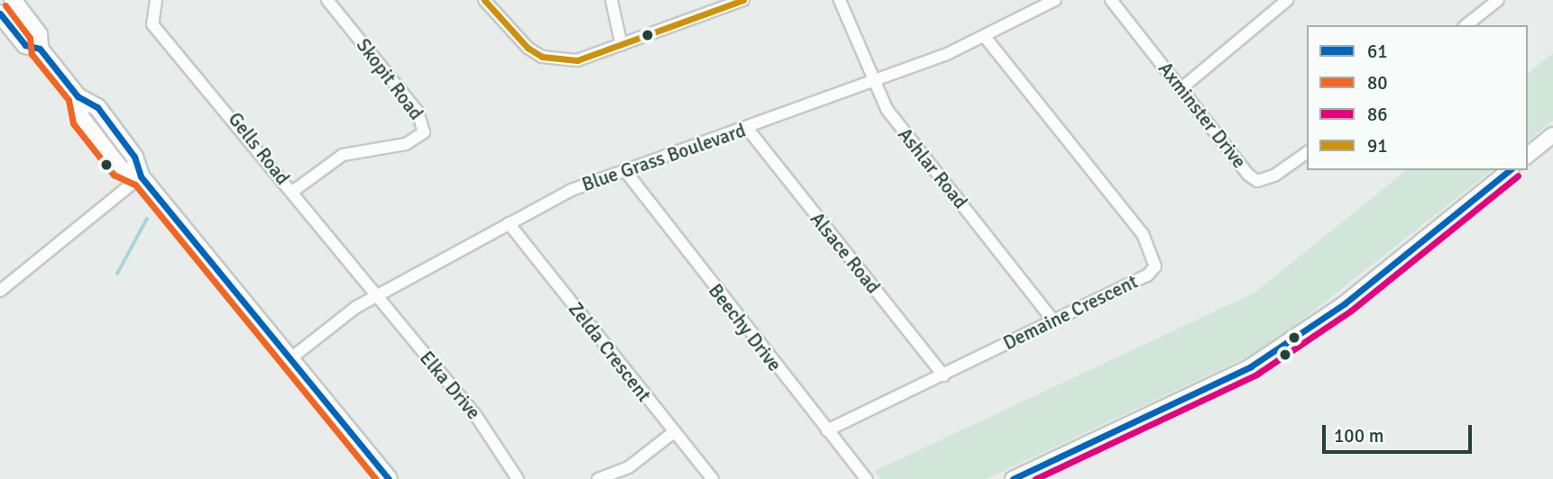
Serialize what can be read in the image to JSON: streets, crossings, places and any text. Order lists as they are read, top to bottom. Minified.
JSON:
{"streets":{"street":["Skopit Road","Axminster Drive","Gells Road","Blue Grass Boulevard","Ashlar Road","Alsace Road","Demaine Crescent","Beechy Drive","Zelda Crescent","Elka Drive"]},"crossings":[["Skopit Road","Gells Road"],["Gells Road","Blue Grass Boulevard"],["Gells Road","Elka Drive"],["Blue Grass Boulevard","Ashlar Road"],["Blue Grass Boulevard","Alsace Road"],["Blue Grass Boulevard","Demaine Crescent"],["Blue Grass Boulevard","Beechy Drive"],["Blue Grass Boulevard","Zelda Crescent"],["Blue Grass Boulevard","Elka Drive"],["Ashlar Road","Demaine Crescent"],["Alsace Road","Demaine Crescent"],["Demaine Crescent","Beechy Drive"]],"lines":["transit line 91","transit line 80","transit line 61","transit line 86"],"legend":["61","80","86","91"],"scale_bar":"100 m"}
